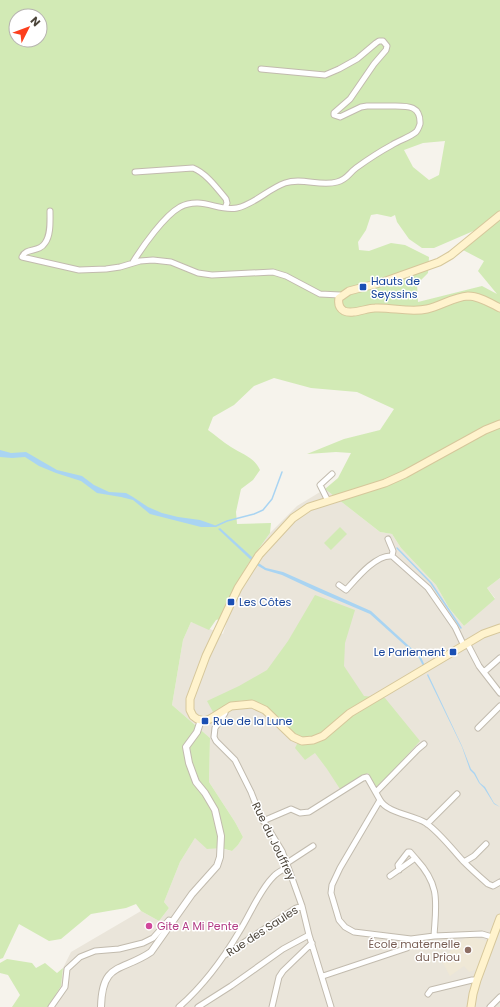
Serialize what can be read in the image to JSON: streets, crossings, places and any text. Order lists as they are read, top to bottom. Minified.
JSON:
{"streets":{"street":["Rue du Jouffrey","Rue des Saules"]},"crossings":[["Rue du Jouffrey","Rue des Saules"]],"places":{"transit":["Hauts de Seyssins","Les Côtes","Le Parlement","Rue de la Lune"],"other":["Gite A Mi Pente","École maternelle du Priou"]},"north":"top right"}
